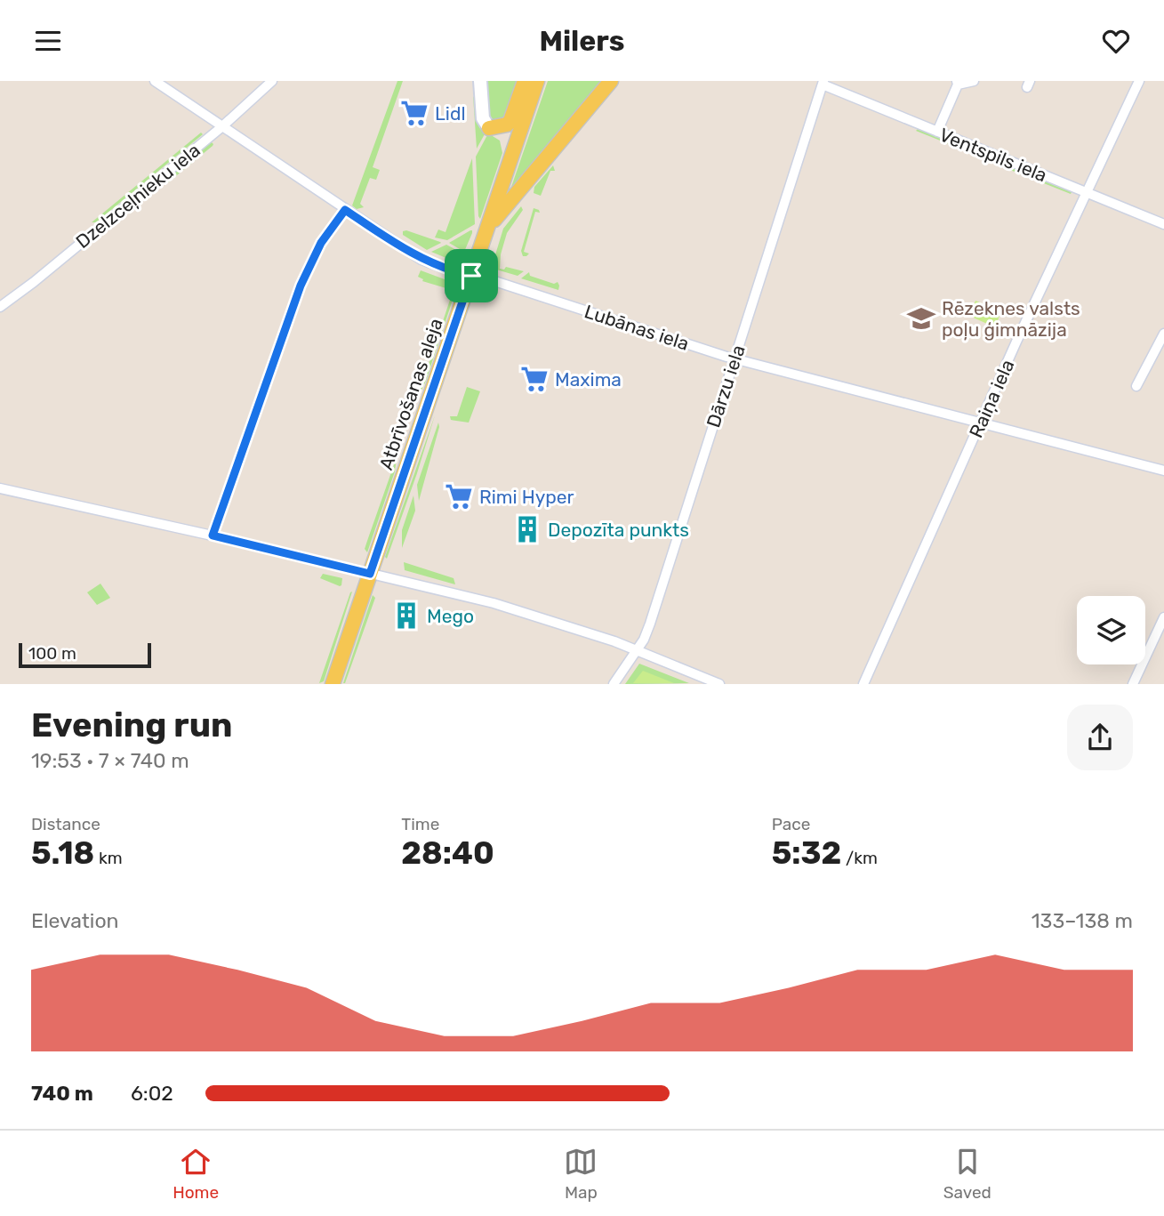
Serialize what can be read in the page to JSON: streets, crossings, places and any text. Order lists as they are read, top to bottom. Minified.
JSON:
{"streets":{"main road":["Atbrīvošanas aleja"],"street":["Ventspils iela","Dzelzceļnieku iela","Lubānas iela","Dārzu iela","Raiņa iela"]},"crossings":[["Ventspils iela","Dārzu iela"],["Ventspils iela","Raiņa iela"],["Dzelzceļnieku iela","Lubānas iela"],["Lubānas iela","Dārzu iela"],["Lubānas iela","Atbrīvošanas aleja"],["Lubānas iela","Raiņa iela"]],"places":{"supermarket":["Lidl","Maxima","Rimi Hyper"],"school or university":["Rēzeknes valsts poļu ģimnāzija"],"building":["Depozīta punkts","Mego"]},"scale_bar":"100 m","page":{"header":"Milers","scale":"100 m","heading":["Evening run","19:53 · 7 × 740 m"],"stats":[["Distance","5.18 km"],["Time","28:40"],["Pace","5:32 /km"]],"chart":["Elevation","133–138 m"],"list":[{"name":"740 m","note":"6:02"}],"tabs":["Home","Map","Saved"]}}
